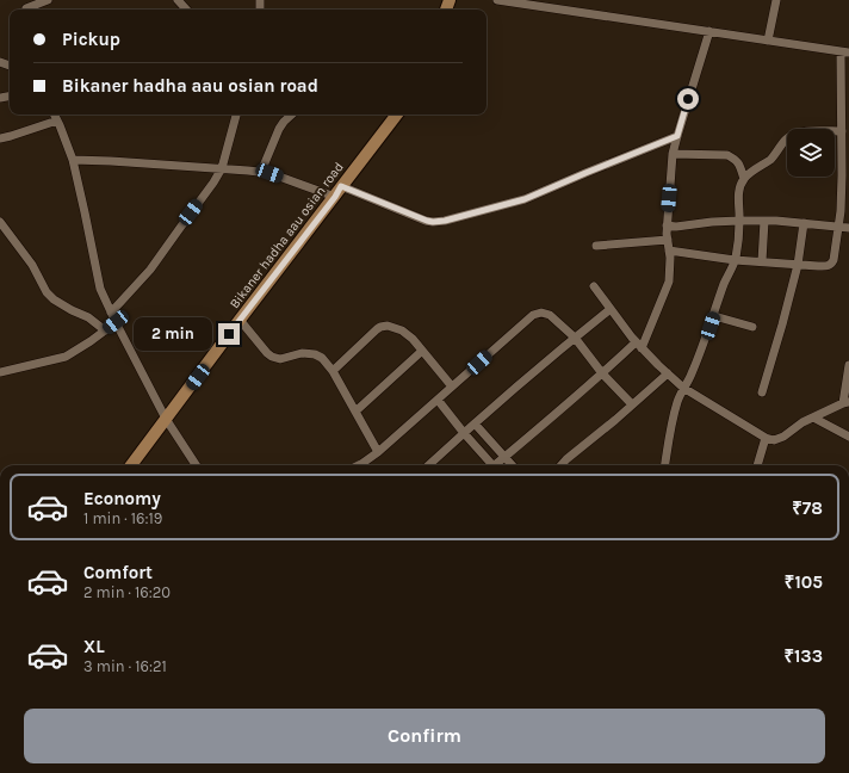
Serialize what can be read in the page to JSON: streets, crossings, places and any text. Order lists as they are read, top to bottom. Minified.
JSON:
{"streets":{"main road":["Bikaner hadha aau osian road"]},"page":{"banner":["Pickup","Bikaner hadha aau osian road"],"bubble":"2 min","list":[{"name":"Economy","note":"1 min · 16:19","value":"₹78"},{"name":"Comfort","note":"2 min · 16:20","value":"₹105"},{"name":"XL","note":"3 min · 16:21","value":"₹133"}],"buttons":"Confirm"}}
